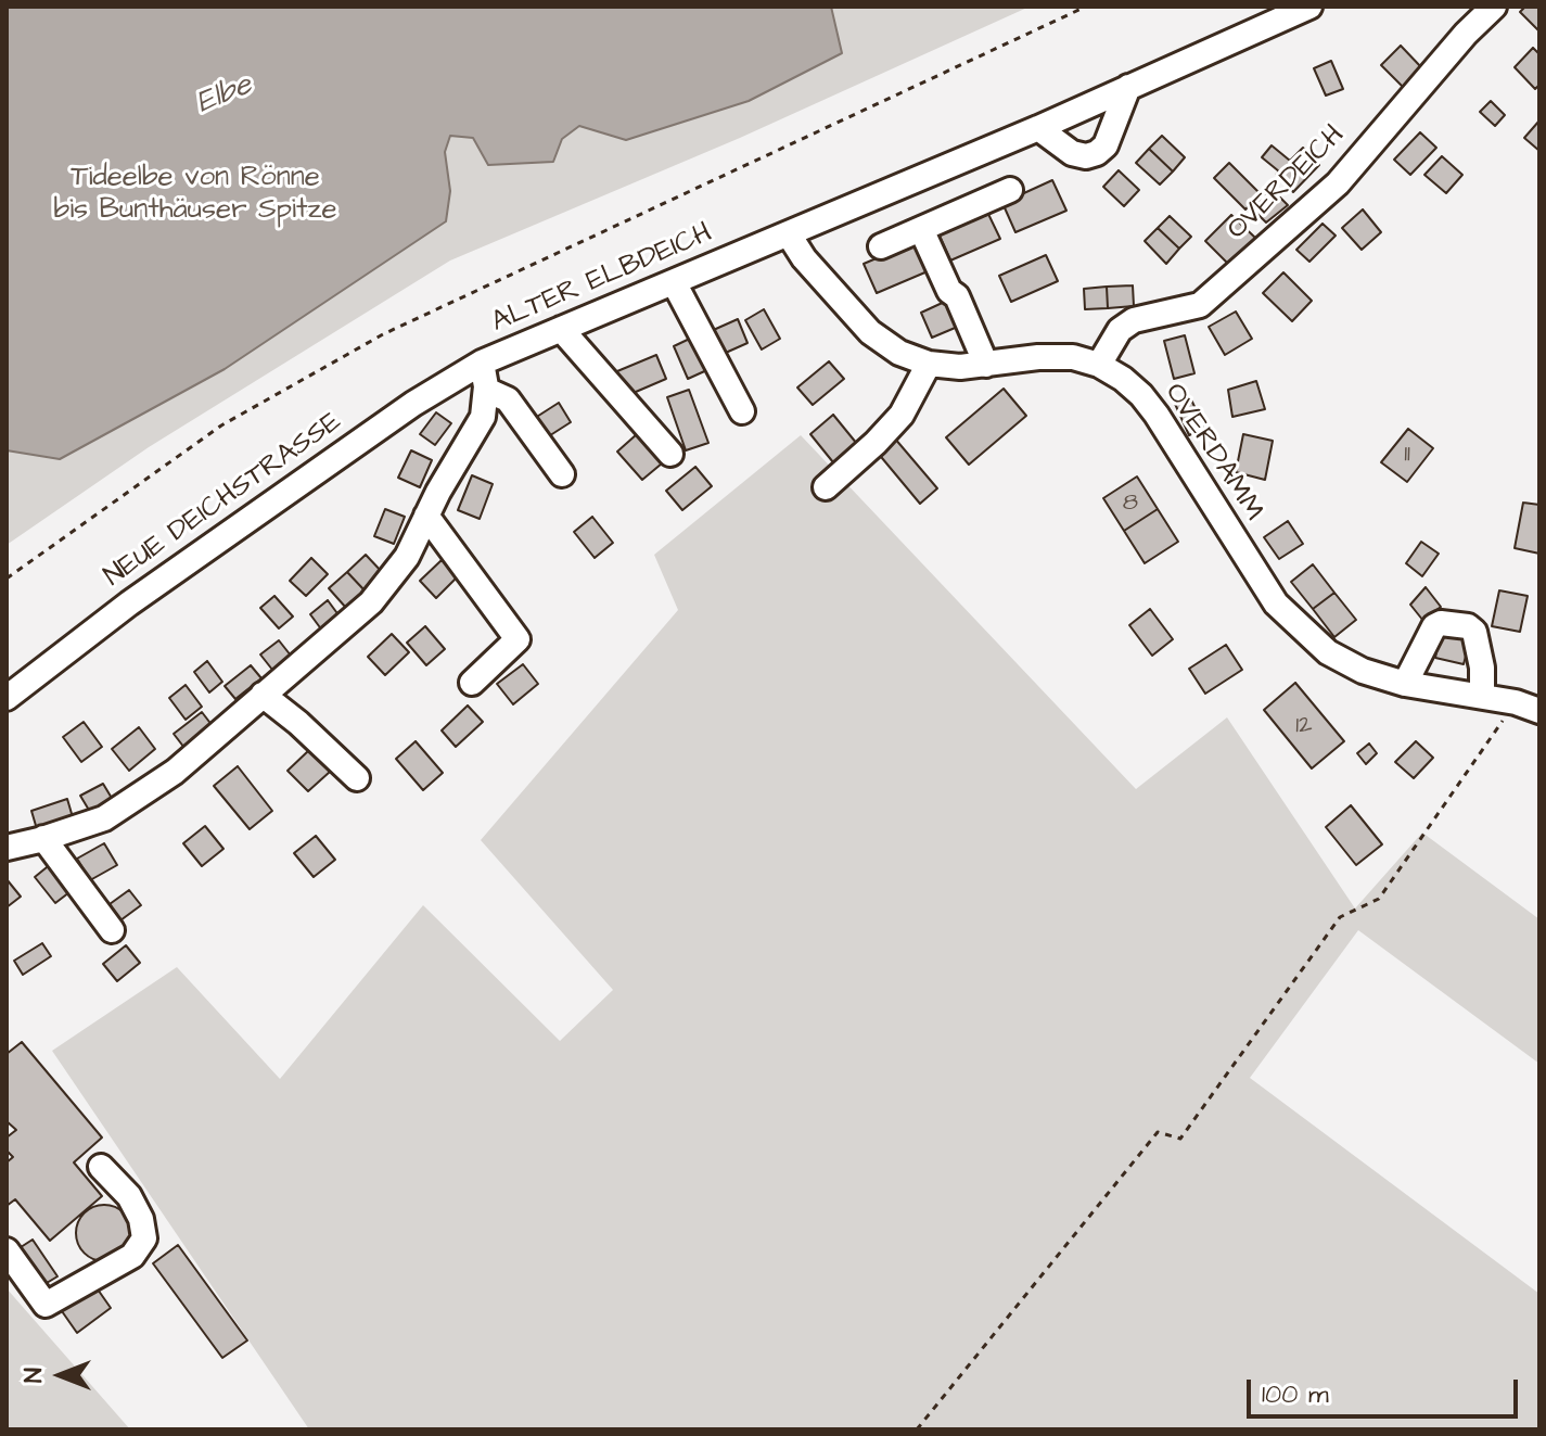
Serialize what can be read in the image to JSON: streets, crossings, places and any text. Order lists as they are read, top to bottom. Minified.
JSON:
{"streets":{"street":["OVERDEICH","ALTER ELBDEICH","OVERDAMM","NEUE DEICHSTRASSE"]},"crossings":[["OVERDEICH","OVERDAMM"],["ALTER ELBDEICH","OVERDAMM"],["ALTER ELBDEICH","NEUE DEICHSTRASSE"]],"water":["Elbe"],"parks":["Tideelbe von Rönne bis Bunthäuser Spitze"],"house_numbers":["11","8","12"],"scale_bar":"100 m","north":"left"}
